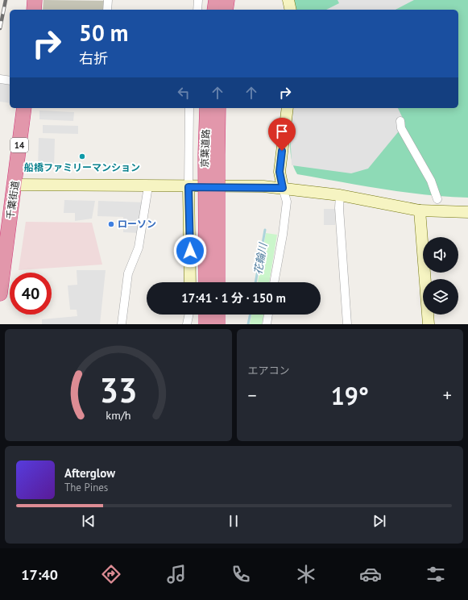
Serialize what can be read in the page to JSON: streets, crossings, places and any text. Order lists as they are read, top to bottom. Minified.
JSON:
{"streets":{"highway":["14","京葉道路","千葉街道"]},"water":["花輪川"],"places":["船橋ファミリーマンション","ローソン"],"page":{"turn":["50 m","右折"],"limit":"40","trip":"17:41 · 1 分 · 150 m","tile":"エアコン","heat":["−","19°","+"],"song":["Afterglow","The Pines"],"tabs":"17:40","gauge":["33","km/h"]}}
